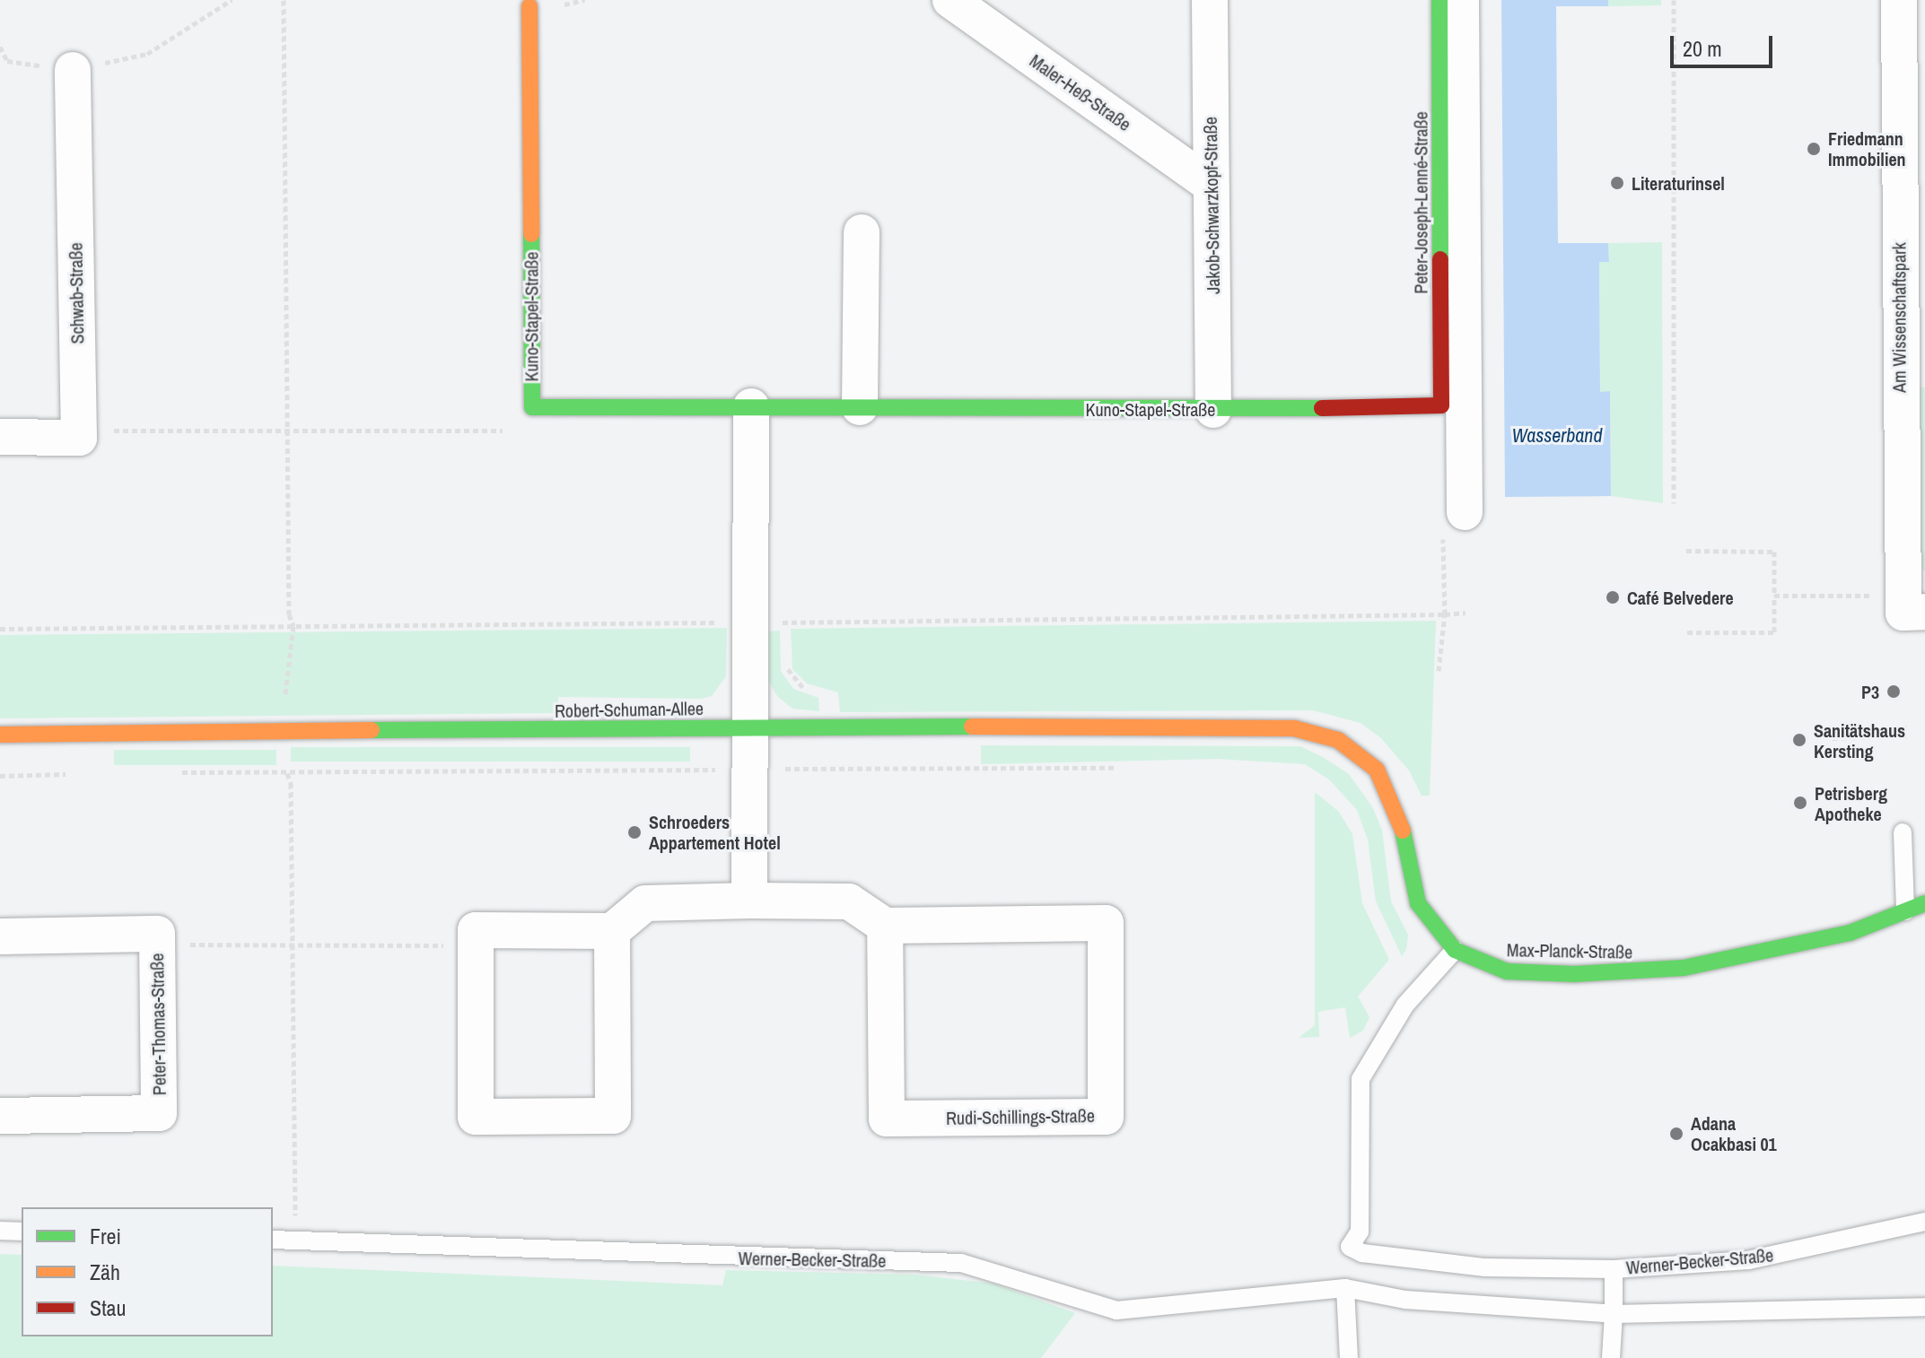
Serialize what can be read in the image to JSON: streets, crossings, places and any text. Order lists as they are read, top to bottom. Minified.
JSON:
{"streets":{"street":["Maler-Heß-Straße","Peter-Joseph-Lenné-Straße","Jakob-Schwarzkopf-Straße","Schwab-Straße","Kuno-Stapel-Straße","Am Wissenschaftspark","Robert-Schuman-Allee","Max-Planck-Straße","Peter-Thomas-Straße","Rudi-Schillings-Straße"],"lane":["Werner-Becker-Straße"]},"crossings":[["Maler-Heß-Straße","Jakob-Schwarzkopf-Straße"],["Peter-Joseph-Lenné-Straße","Kuno-Stapel-Straße"],["Jakob-Schwarzkopf-Straße","Kuno-Stapel-Straße"],["Robert-Schuman-Allee","Max-Planck-Straße"]],"water":["Wasserband"],"places":["Friedmann Immobilien","Literaturinsel","Café Belvedere","P3","Sanitätshaus Kersting","Petrisberg Apotheke","Schroeders Appartement Hotel","Adana Ocakbasi 01"],"legend":["Frei","Zäh","Stau"],"scale_bar":"20 m"}
